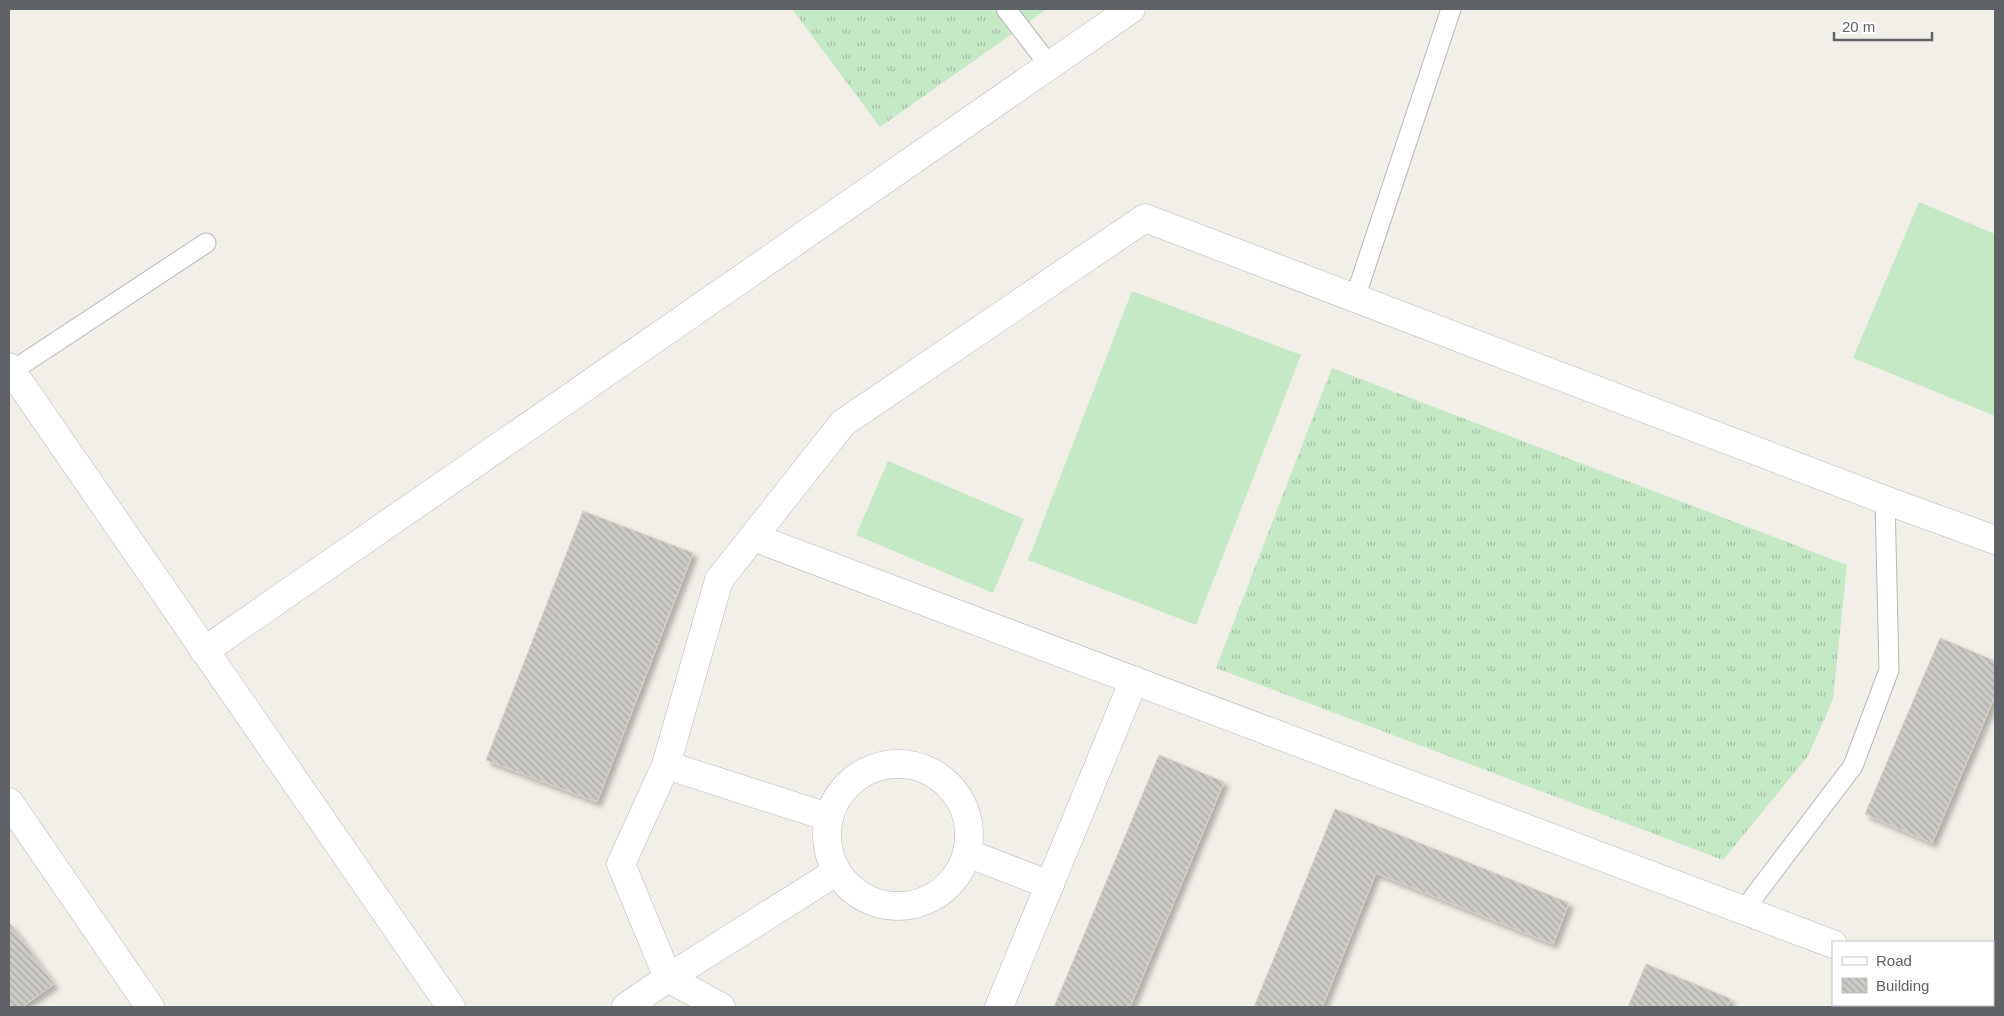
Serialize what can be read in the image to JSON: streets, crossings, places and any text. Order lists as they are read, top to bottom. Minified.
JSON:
{"legend":["Road","Building"],"scale_bar":"20 m"}
